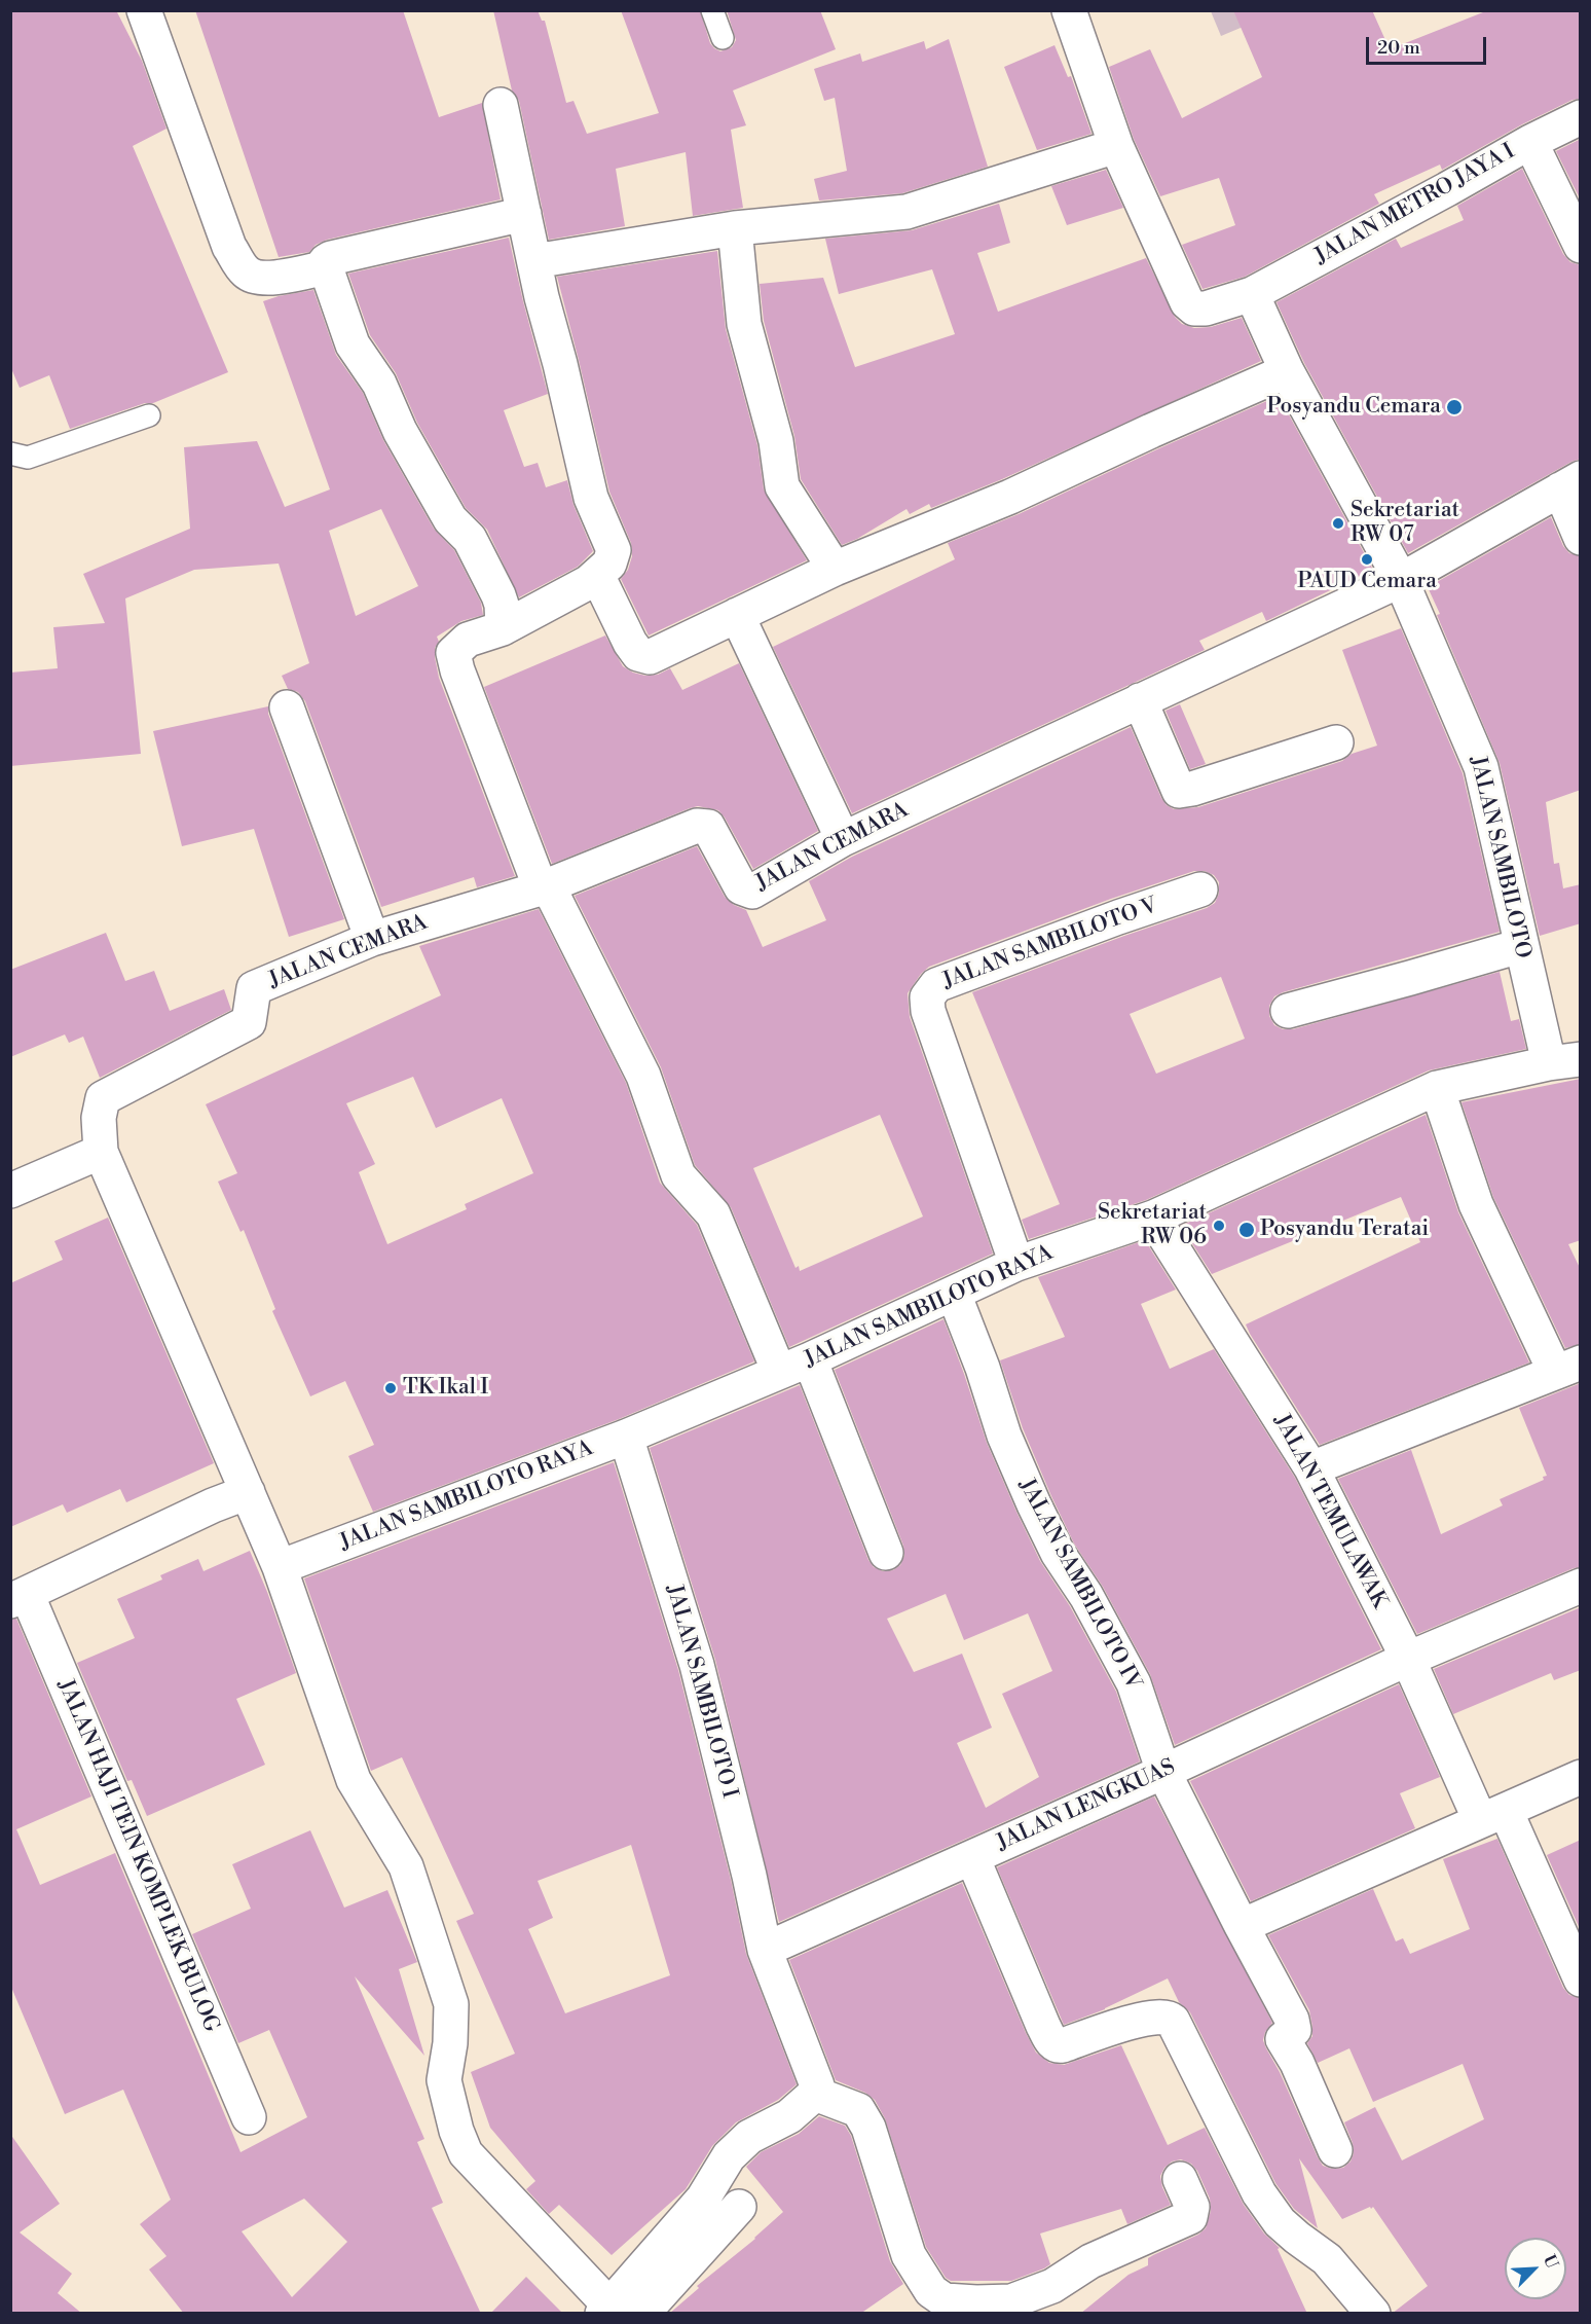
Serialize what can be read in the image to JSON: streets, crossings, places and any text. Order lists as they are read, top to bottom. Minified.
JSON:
{"streets":{"street":["JALAN METRO JAYA I","JALAN CEMARA","JALAN SAMBILOTO","JALAN SAMBILOTO V","JALAN SAMBILOTO RAYA","JALAN TEMULAWAK","JALAN SAMBILOTO IV","JALAN SAMBILOTO I","JALAN LENGKUAS","JALAN HAJI TEIN KOMPLEK BULOG"]},"crossings":[["JALAN METRO JAYA I","JALAN SAMBILOTO"],["JALAN CEMARA","JALAN SAMBILOTO"],["JALAN SAMBILOTO","JALAN SAMBILOTO RAYA"],["JALAN SAMBILOTO V","JALAN SAMBILOTO RAYA"],["JALAN SAMBILOTO RAYA","JALAN TEMULAWAK"],["JALAN SAMBILOTO RAYA","JALAN SAMBILOTO IV"],["JALAN SAMBILOTO RAYA","JALAN SAMBILOTO I"],["JALAN TEMULAWAK","JALAN LENGKUAS"],["JALAN SAMBILOTO IV","JALAN LENGKUAS"],["JALAN SAMBILOTO I","JALAN LENGKUAS"]],"places":["Posyandu Cemara","Sekretariat RW 07","PAUD Cemara","Sekretariat RW 06","Posyandu Teratai","TK Ikal I"],"scale_bar":"20 m","north":"top right"}
